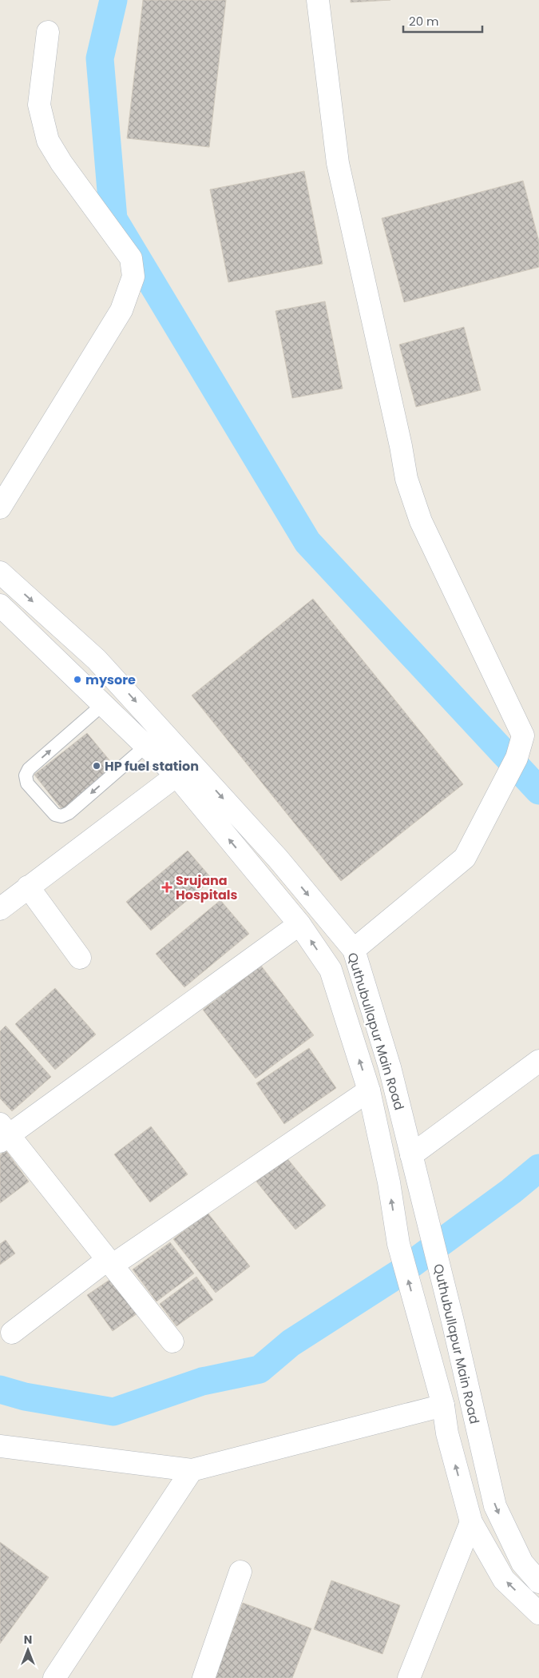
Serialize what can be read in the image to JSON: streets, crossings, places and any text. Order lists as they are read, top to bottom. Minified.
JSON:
{"streets":{"street":["Quthubullapur Main Road"]},"places":{"other":["mysore","HP fuel station"],"health":["Srujana Hospitals"]},"scale_bar":"20 m","north":"top"}
